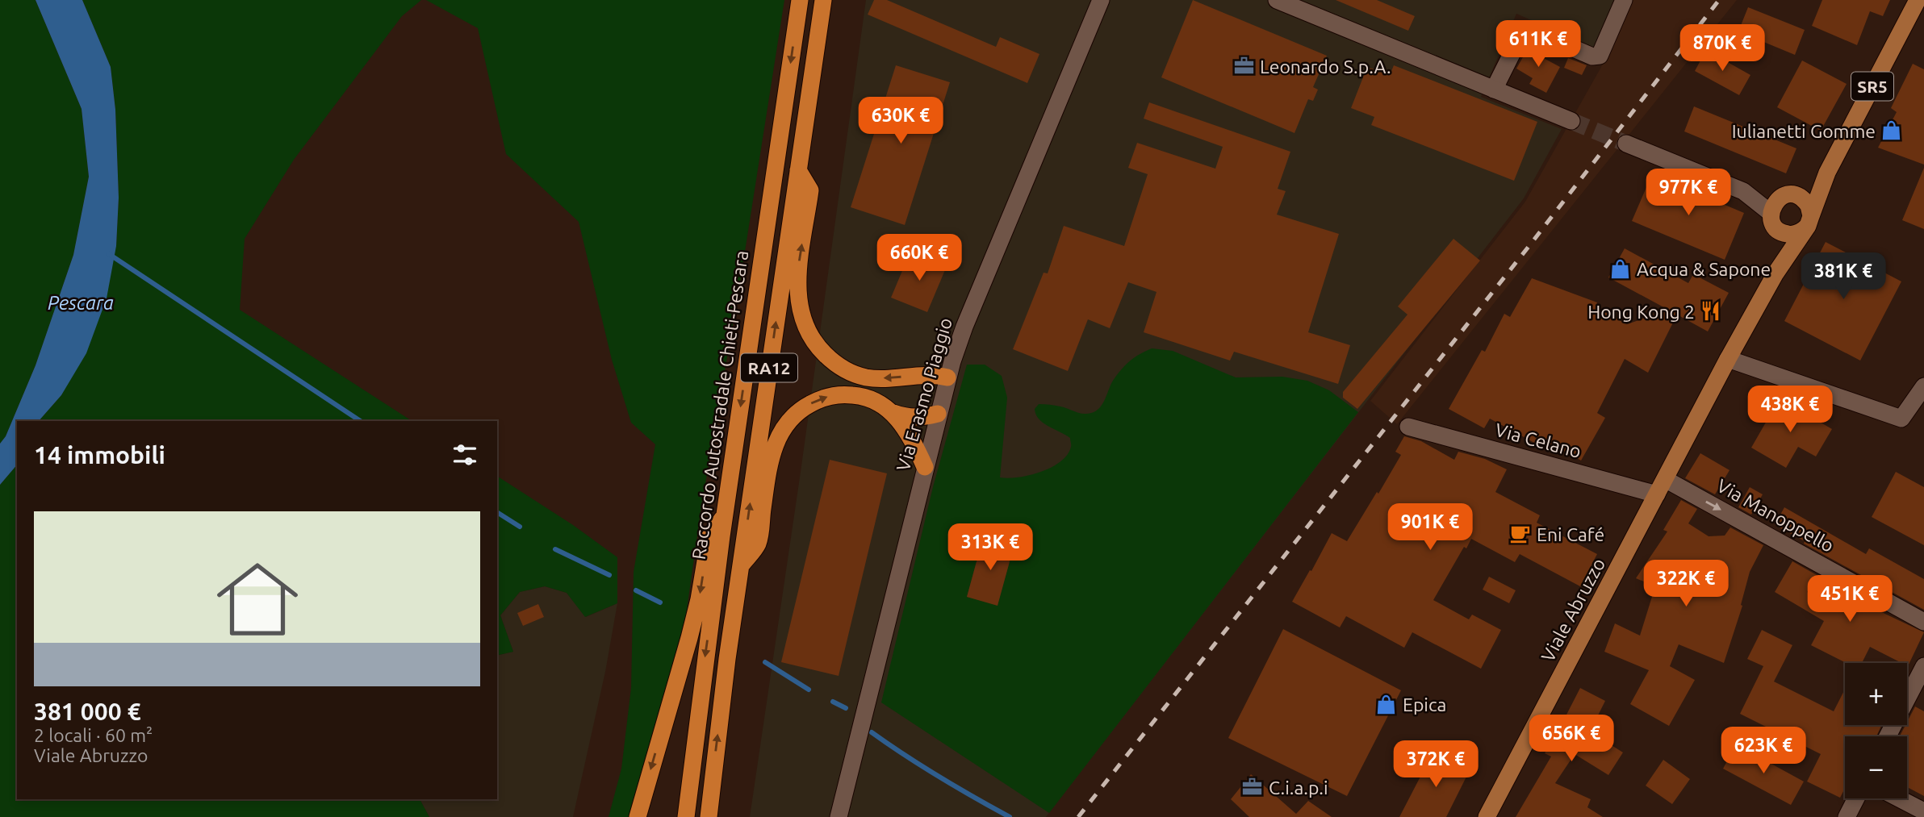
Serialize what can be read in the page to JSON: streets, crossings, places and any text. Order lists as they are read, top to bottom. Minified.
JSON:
{"streets":{"highway":["RA12","Raccordo Autostradale Chieti-Pescara"],"main road":["SR5","Viale Abruzzo"],"street":["Via Erasmo Piaggio","Via Celano","Via Manoppello"]},"crossings":[["SR5","Viale Abruzzo"],["Via Celano","Viale Abruzzo"],["Via Manoppello","Viale Abruzzo"]],"one_way":["Via Manoppello"],"water":["Pescara"],"places":{"office":["Leonardo S.p.A.","C.i.a.p.i"],"shop":["Iulianetti Gomme","Acqua & Sapone","Epica"],"restaurant":["Hong Kong 2"],"cafe":["Eni Café"]},"page":{"price":["611K €","870K €","630K €","977K €","660K €","381K €","438K €","901K €","313K €","322K €","451K €","656K €","623K €","372K €"],"heading":"14 immobili","list":[{"name":"381 000 €","note":"2 locali · 60 m² · Viale Abruzzo"}],"map_buttons":["+","−"]}}
